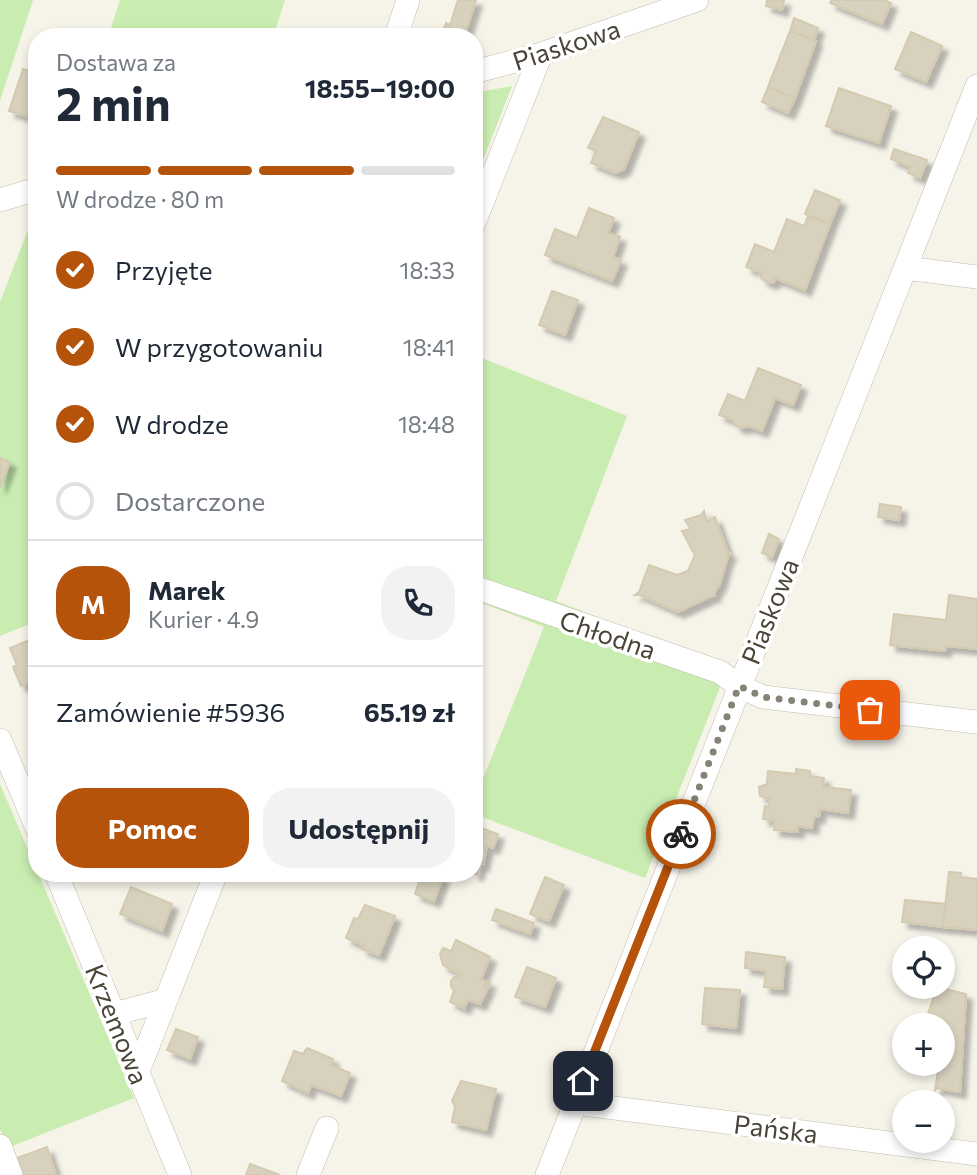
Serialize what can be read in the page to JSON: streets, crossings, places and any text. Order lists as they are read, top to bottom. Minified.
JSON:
{"streets":{"street":["Piaskowa","Chłodna","Krzemowa","Pańska"]},"crossings":[["Piaskowa","Chłodna"],["Piaskowa","Pańska"]],"page":{"heading":["2 min","Dostawa za","18:55–19:00"],"panel":["Marek","Kurier · 4.9","Zamówienie #5936","65.19 zł"],"bar":"W drodze · 80 m","list":[["Przyjęte","18:33"],["W przygotowaniu","18:41"],["W drodze","18:48"],"Dostarczone"],"round":"M","buttons":["Pomoc","Udostępnij"],"map_buttons":["+","−"]}}
